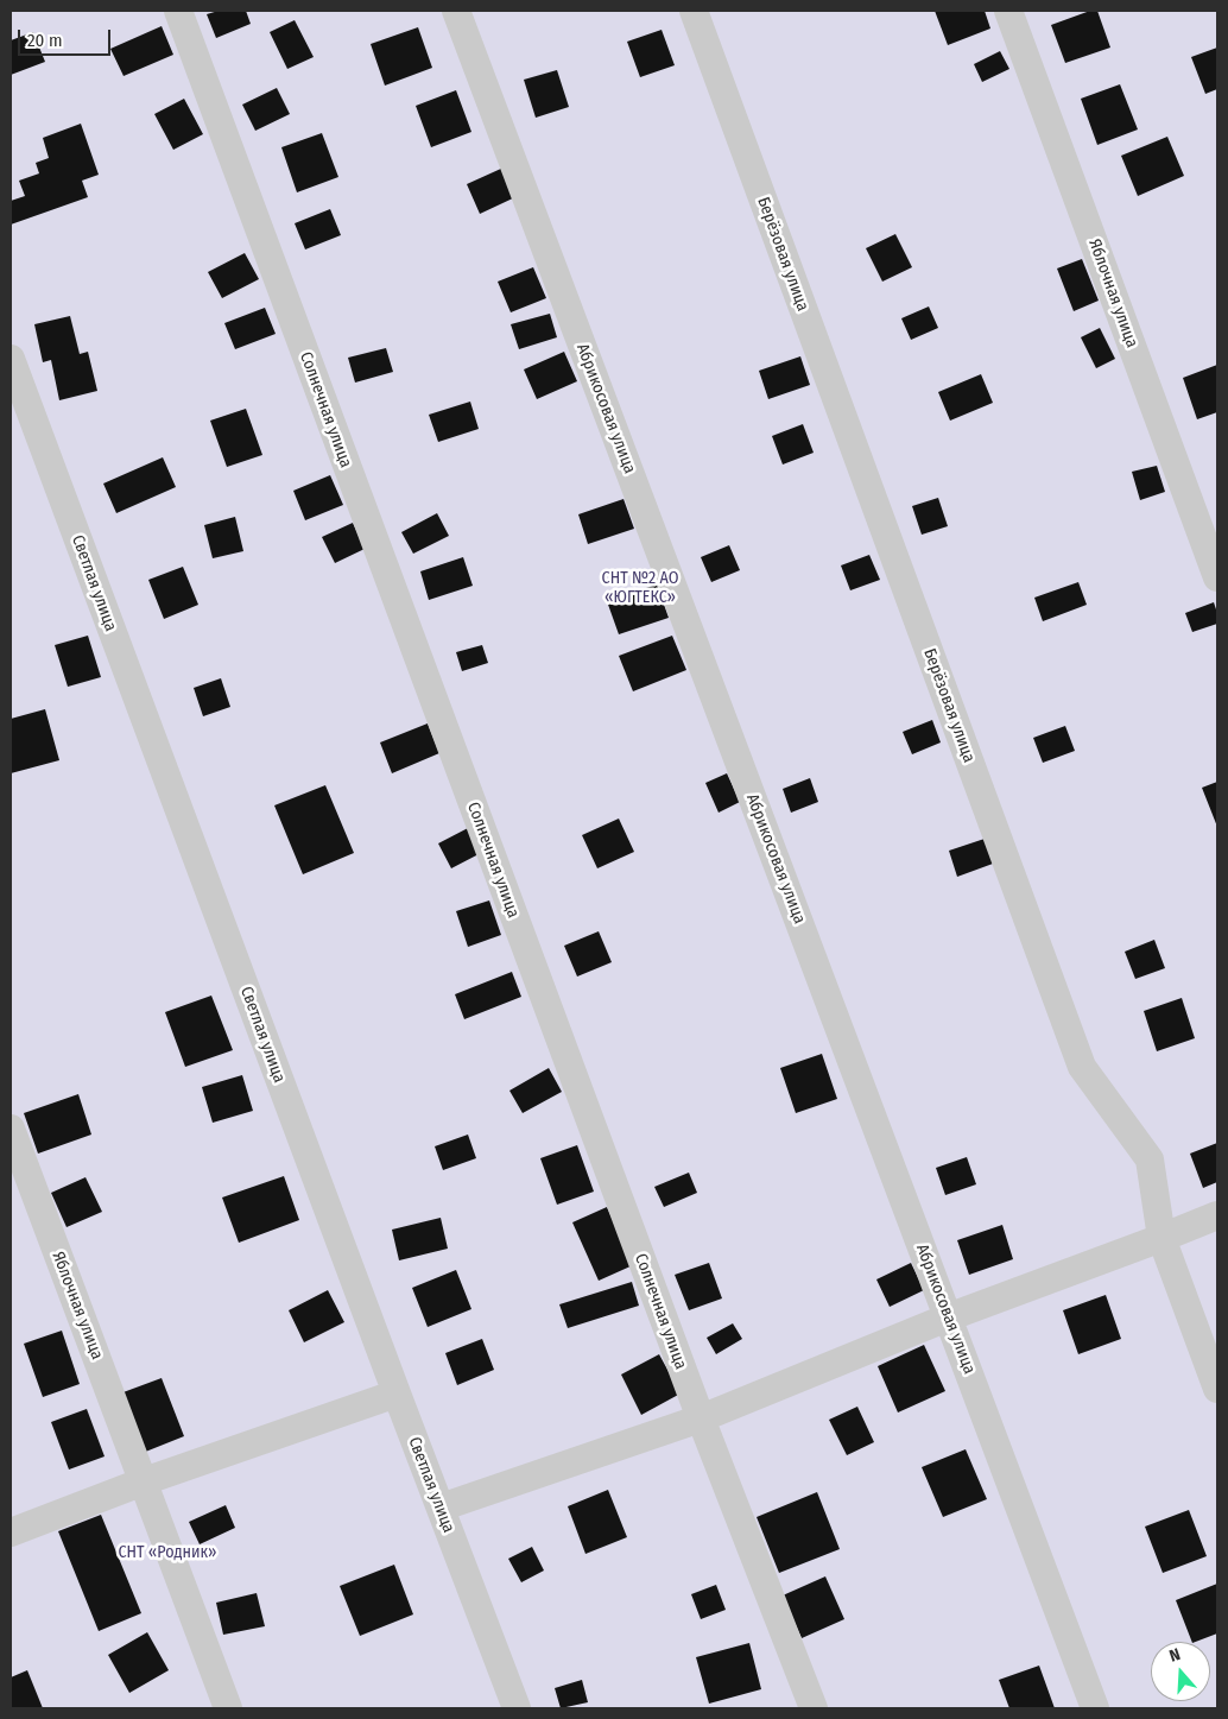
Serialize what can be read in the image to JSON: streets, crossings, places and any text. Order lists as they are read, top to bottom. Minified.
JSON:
{"streets":{"street":["Берёзовая улица","Яблочная улица","Абрикосовая улица","Солнечная улица","Светлая улица"]},"parks":["СНТ №2 АО «ЮГТЕКС»","СНТ «Родник»"],"scale_bar":"20 m","north":"top"}
